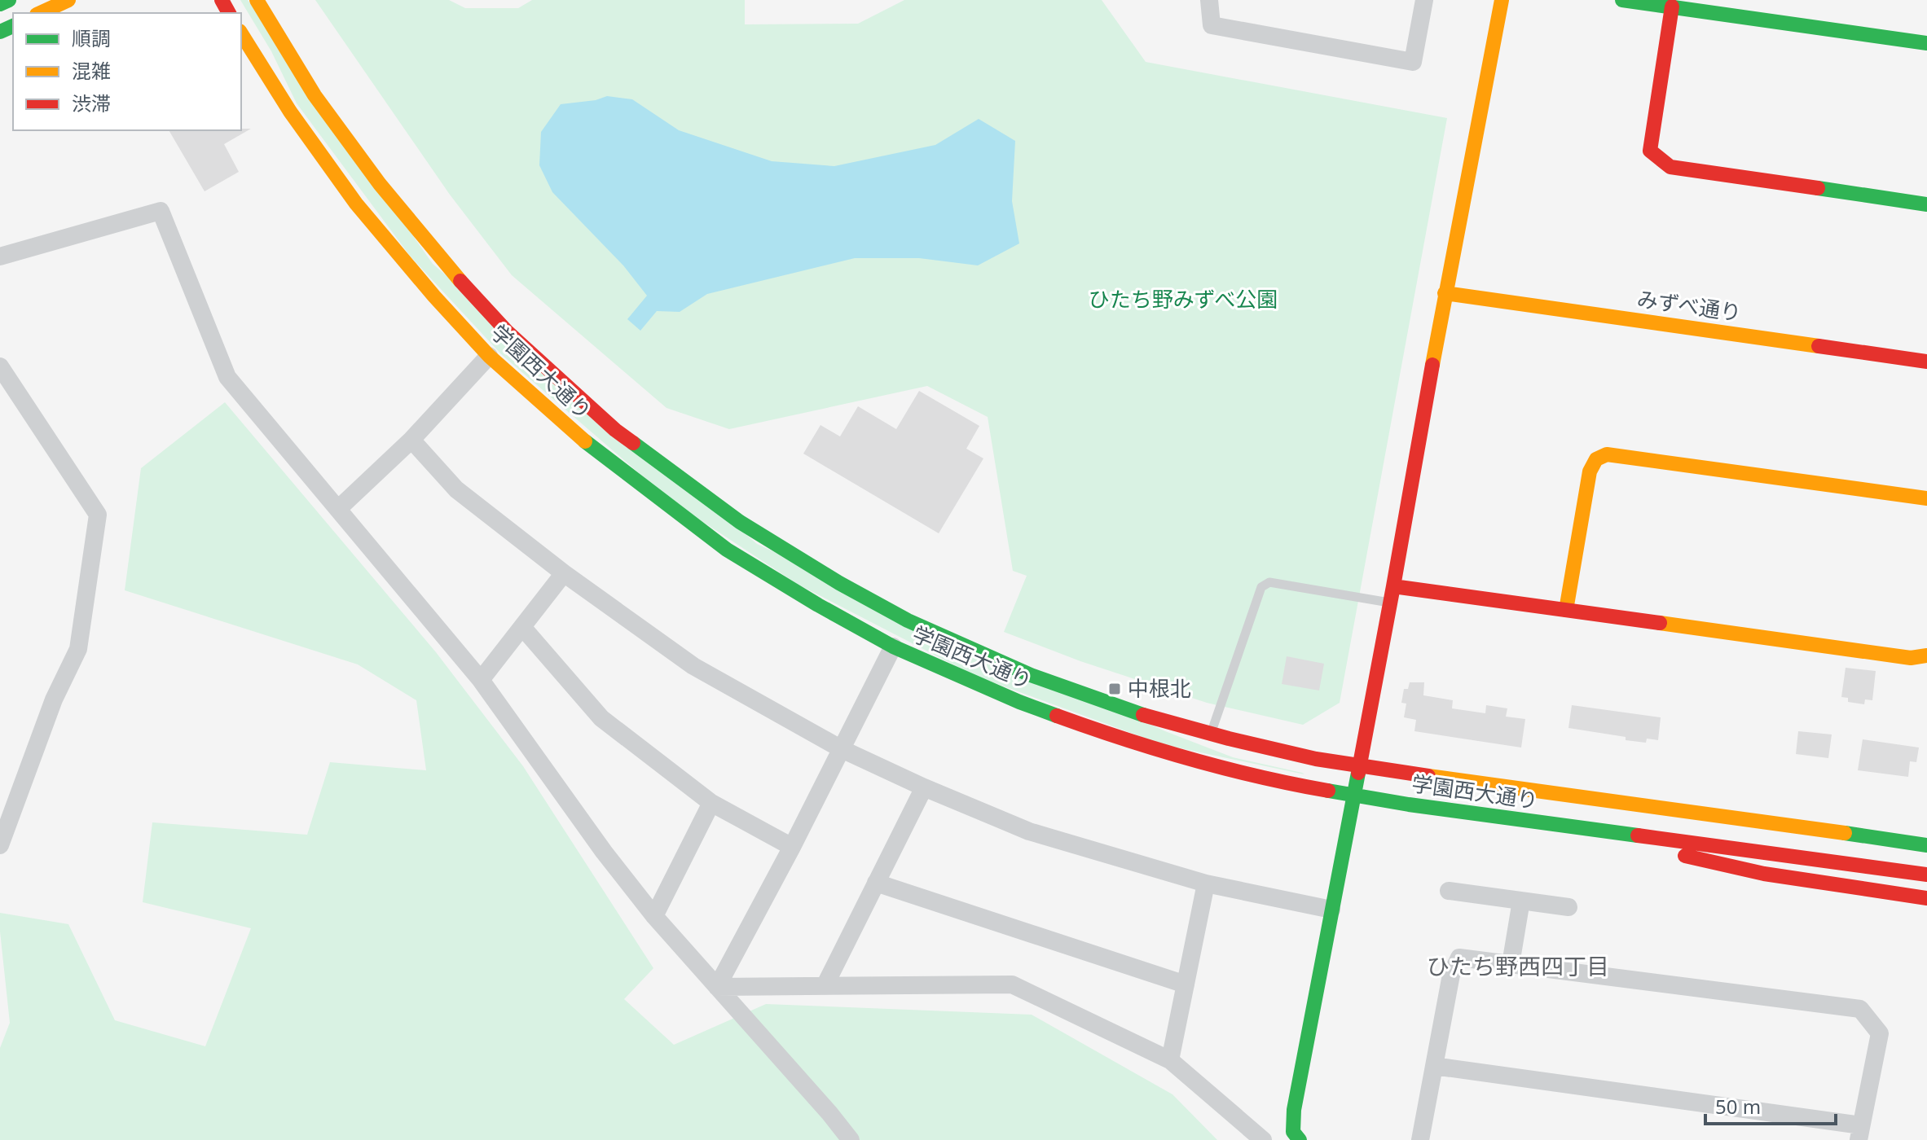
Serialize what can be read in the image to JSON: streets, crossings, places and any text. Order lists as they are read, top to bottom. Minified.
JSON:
{"streets":{"main road":["みずべ通り","学園西大通り"]},"districts":["ひたち野西四丁目"],"parks":["ひたち野みずべ公園"],"places":{"transit":["中根北"]},"legend":["順調","混雑","渋滞"],"scale_bar":"50 m"}
